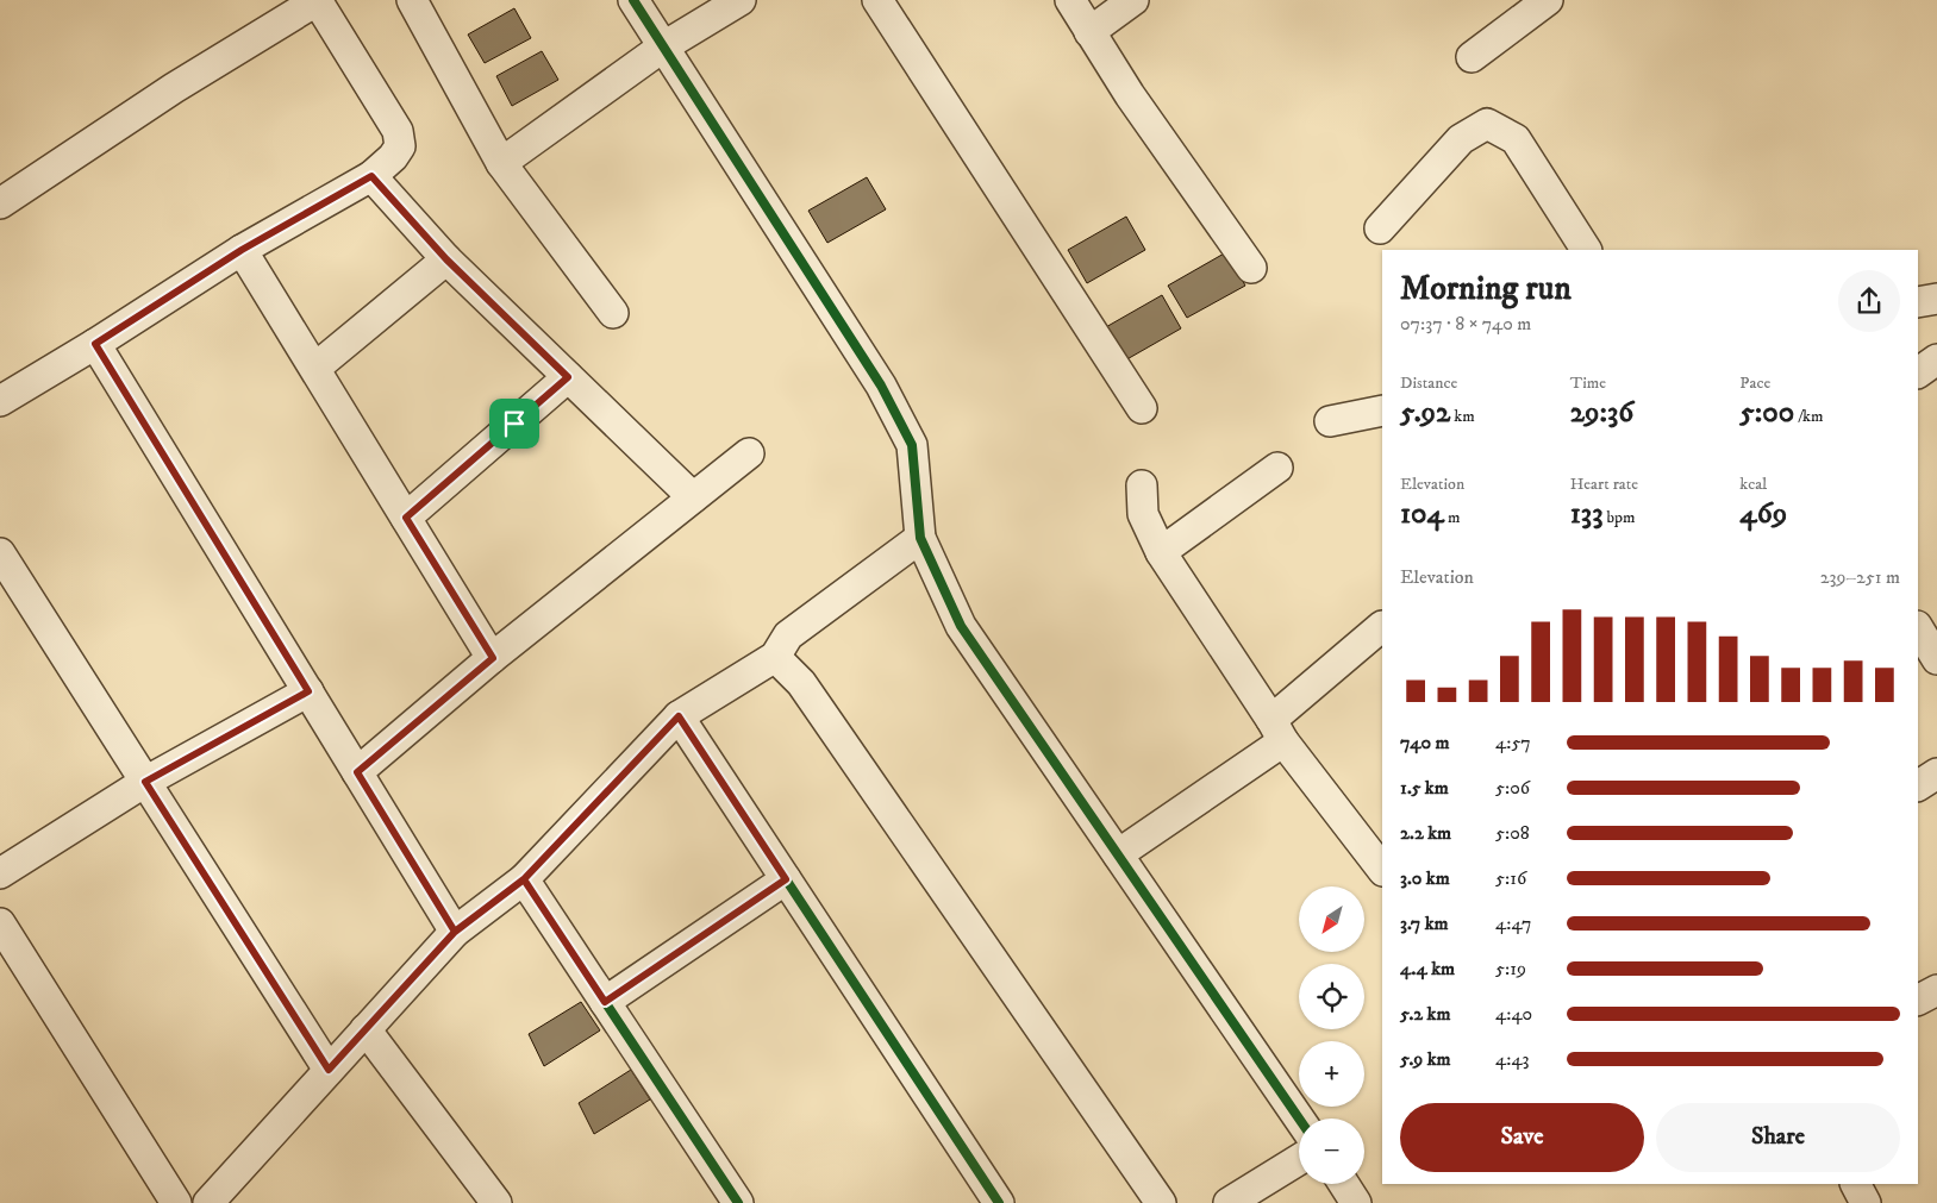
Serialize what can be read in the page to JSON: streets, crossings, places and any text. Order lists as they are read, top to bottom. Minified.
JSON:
{"north":"bottom left","page":{"heading":["Morning run","07:37 · 8 × 740 m"],"stats":[["Distance","5.92 km"],["Time","29:36"],["Pace","5:00 /km"],["Elevation","104 m"],["Heart rate","133 bpm"],["kcal","469"]],"chart":["Elevation","239–251 m"],"list":[{"name":"740 m","note":"4:57"},{"name":"1.5 km","note":"5:06"},{"name":"2.2 km","note":"5:08"},{"name":"3.0 km","note":"5:16"},{"name":"3.7 km","note":"4:47"},{"name":"4.4 km","note":"5:19"},{"name":"5.2 km","note":"4:40"},{"name":"5.9 km","note":"4:43"}],"map_buttons":["+","−"],"buttons":["Save","Share"]}}
